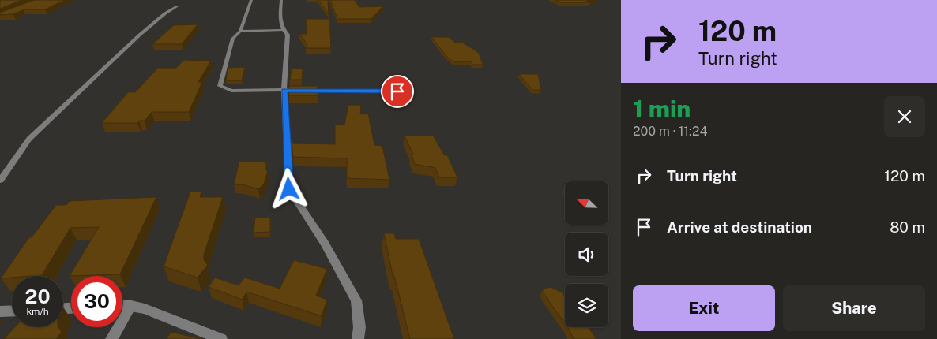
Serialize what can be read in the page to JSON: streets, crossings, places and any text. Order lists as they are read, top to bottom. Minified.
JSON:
{"north":"top left","page":{"turn":["120 m","Turn right"],"heading":["1 min","200 m · 11:24"],"list":[{"name":"Turn right","value":"120 m"},{"name":"Arrive at destination","value":"80 m"}],"speed":"20 km/h","limit":"30","buttons":["Exit","Share"]}}
